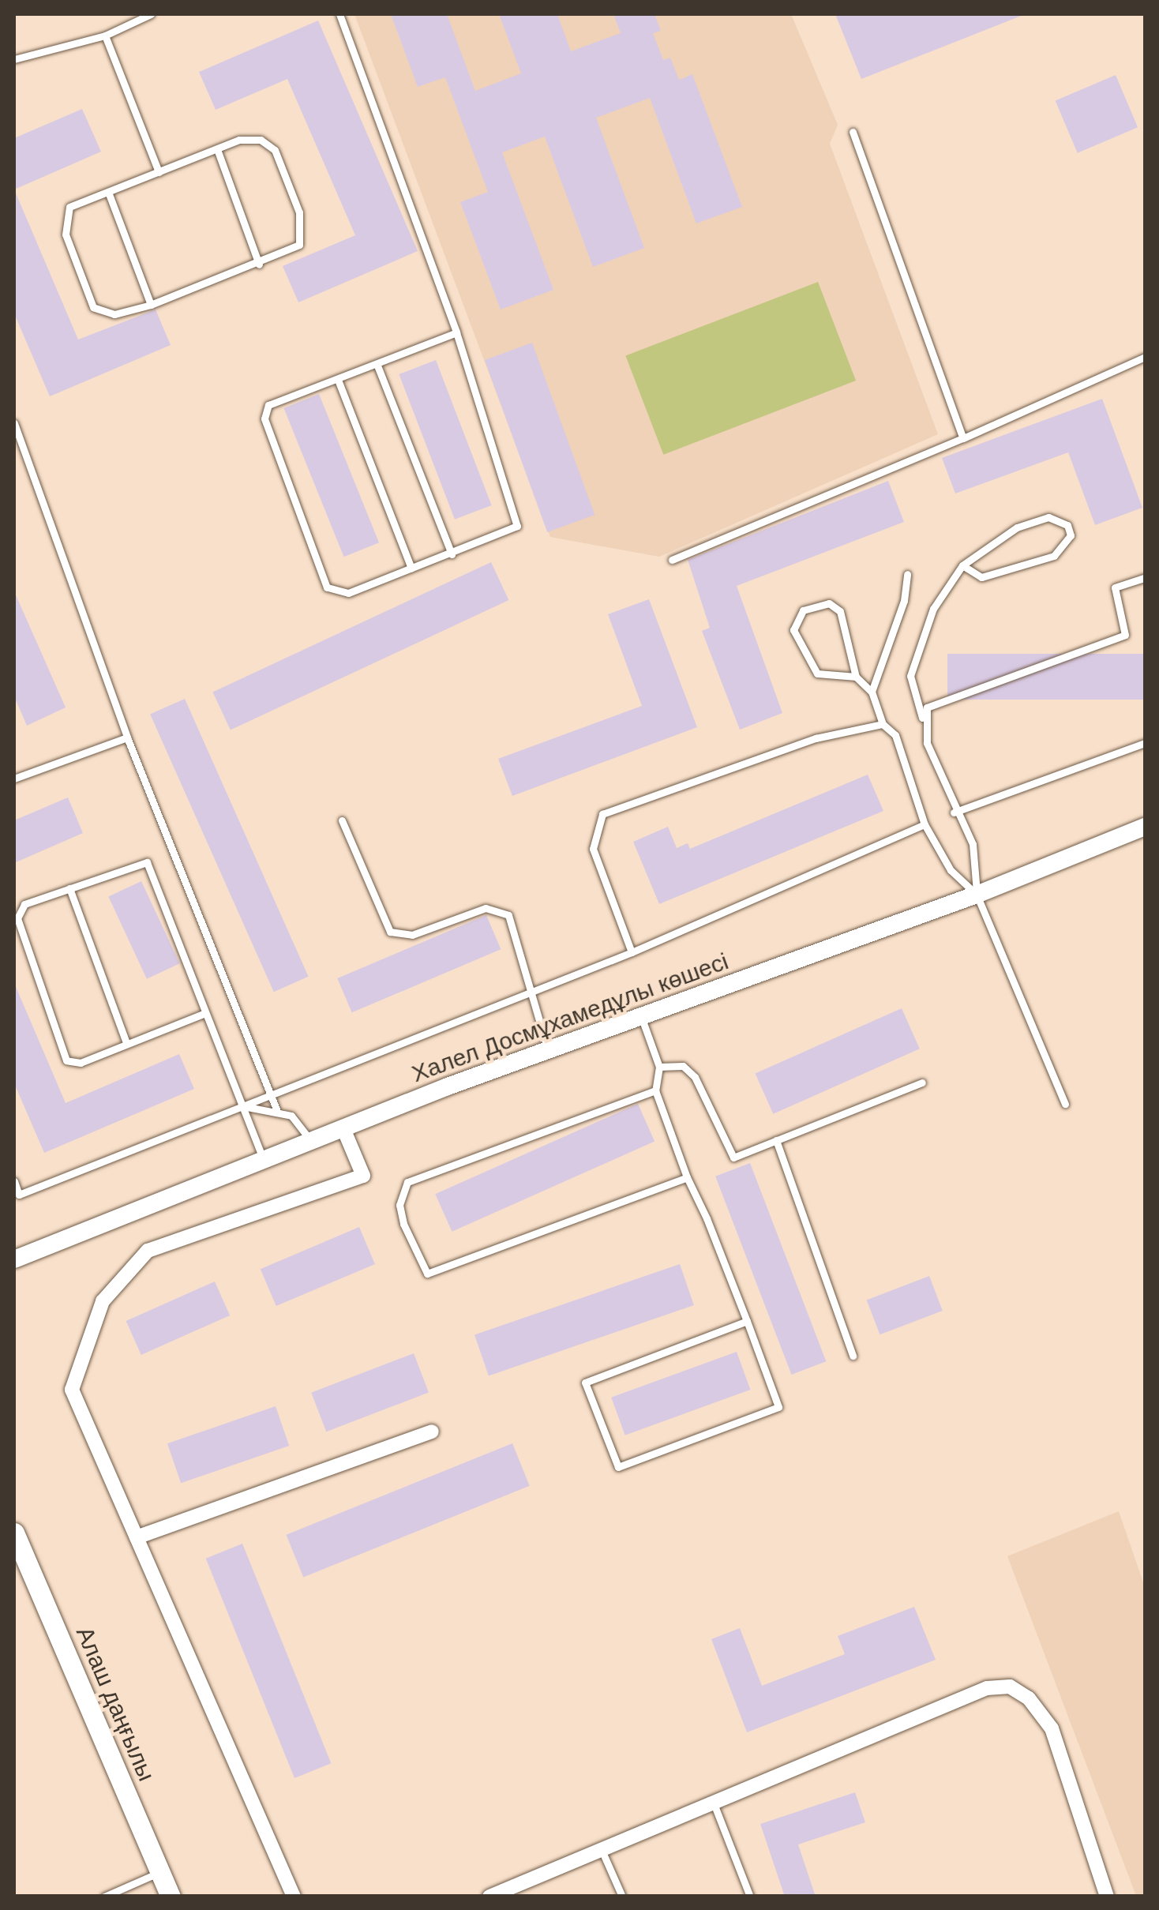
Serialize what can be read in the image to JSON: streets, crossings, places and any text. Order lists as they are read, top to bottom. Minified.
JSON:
{"streets":{"main road":["Алаш даңғылы"],"street":["Халел Досмұхамедұлы көшесі"]}}
